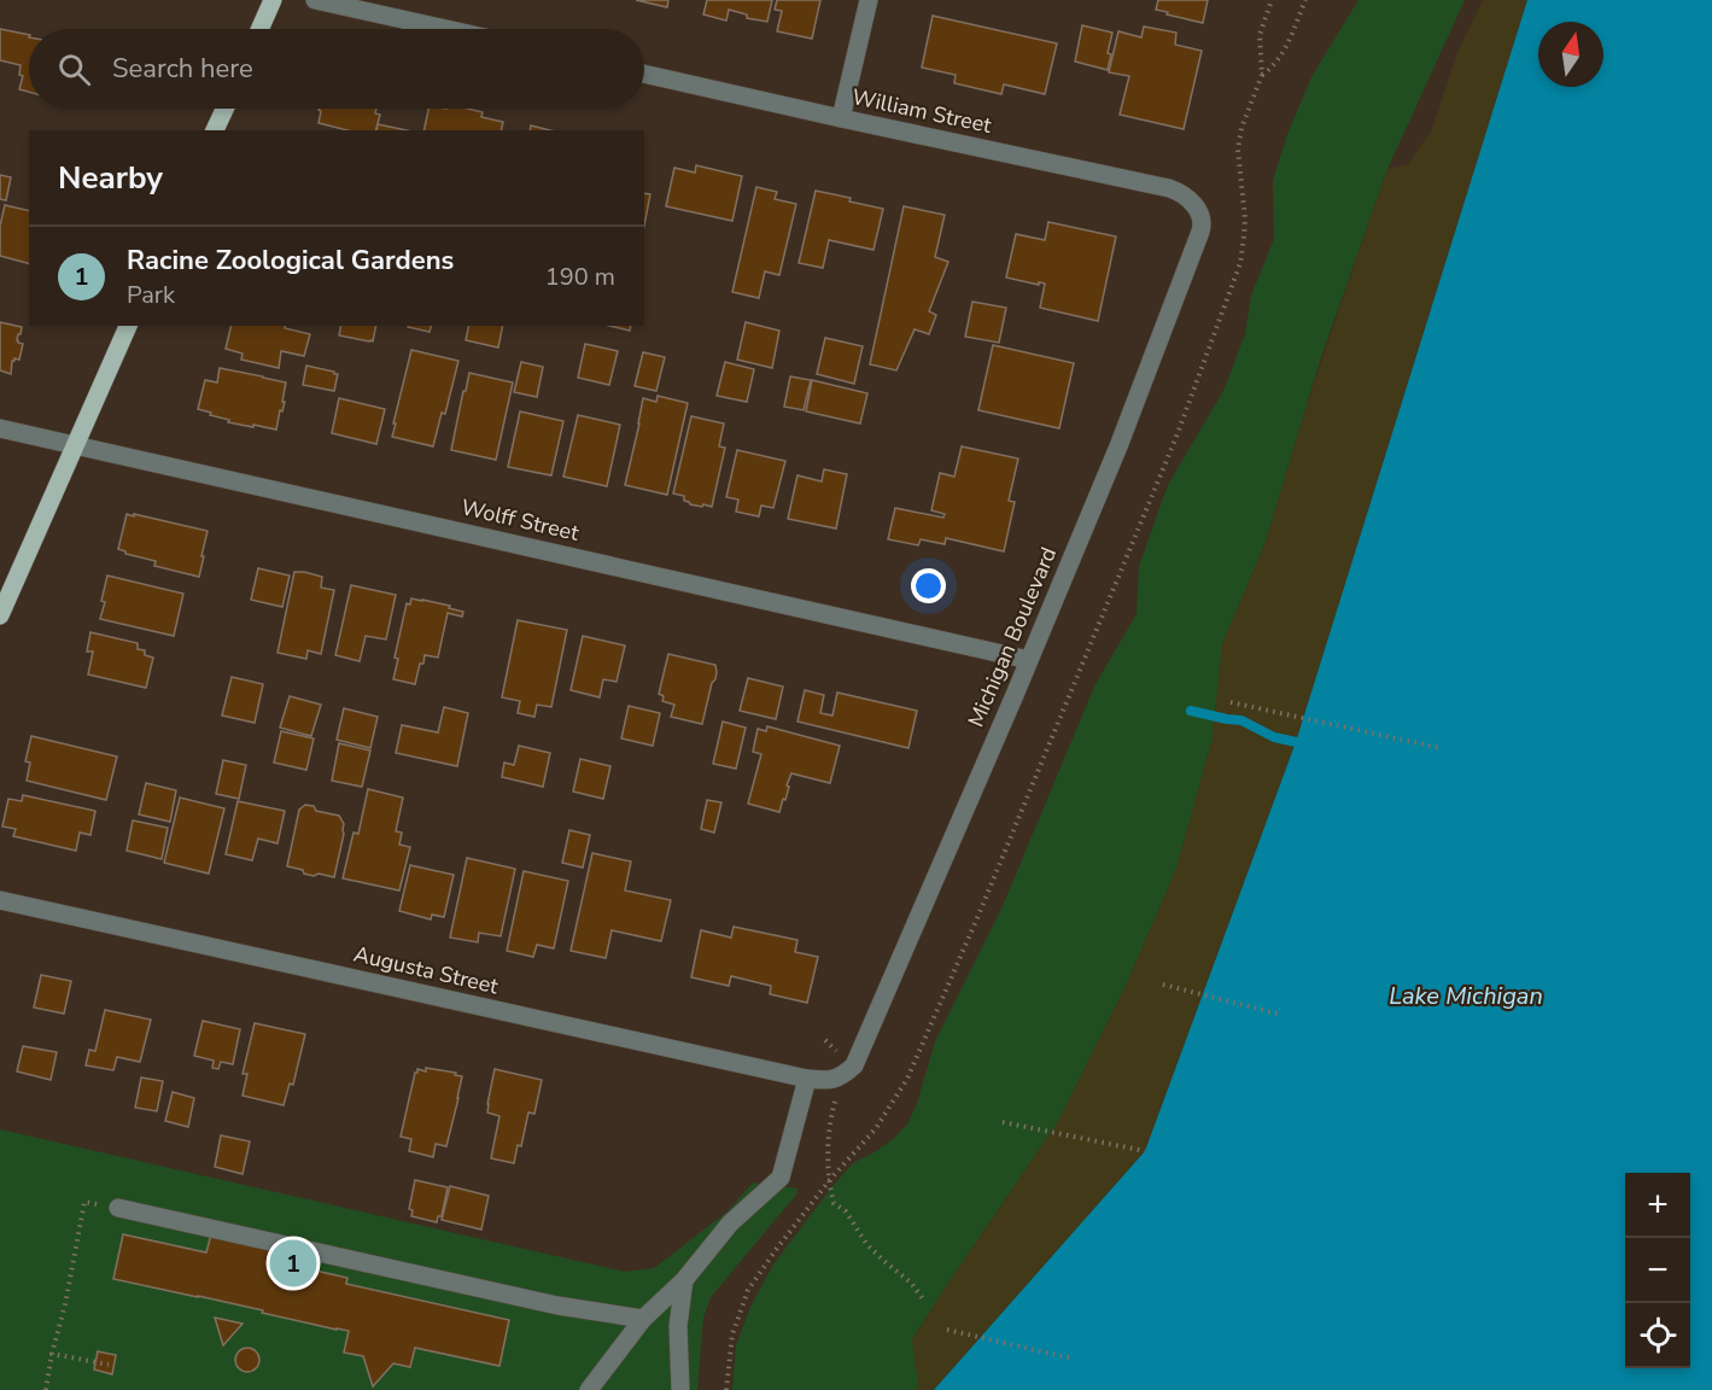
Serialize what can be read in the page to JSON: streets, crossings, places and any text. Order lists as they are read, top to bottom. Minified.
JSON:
{"streets":{"street":["William Street","Wolff Street","Michigan Boulevard","Augusta Street"]},"crossings":[["William Street","Michigan Boulevard"],["Wolff Street","Michigan Boulevard"],["Michigan Boulevard","Augusta Street"]],"water":["Lake Michigan"],"north":"top","page":{"search":"Search here","heading":"Nearby","list":[{"mark":"1","name":"Racine Zoological Gardens","note":"Park","value":"190 m"}],"map_buttons":["+","−"],"pins":"1"}}
